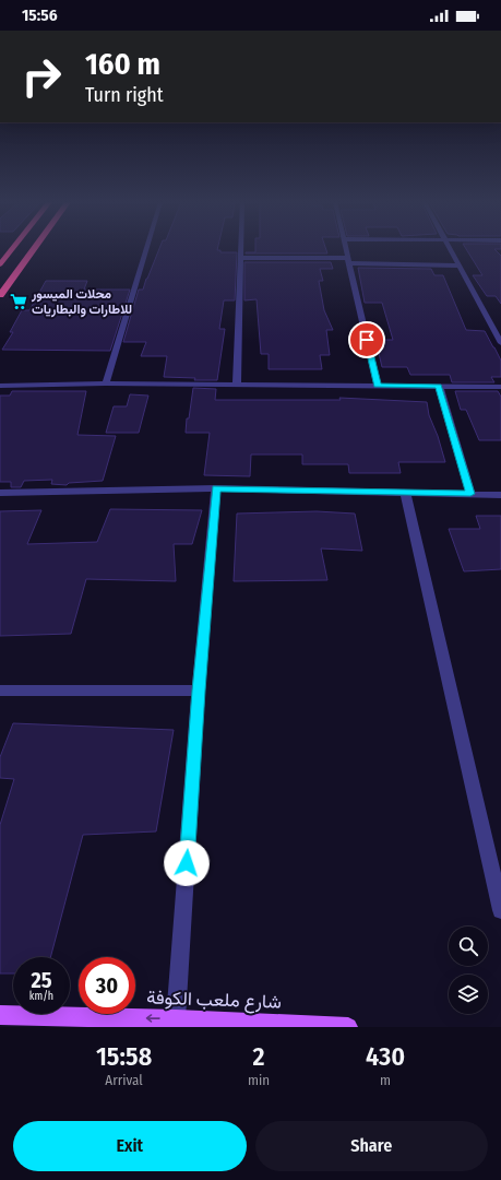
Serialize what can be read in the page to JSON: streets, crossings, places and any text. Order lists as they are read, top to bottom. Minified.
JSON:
{"streets":{"main road":["شارع ملعب الكوفة"]},"one_way":["شارع ملعب الكوفة"],"places":{"supermarket":["محلات الميسور للاطارات والبطاريات"]},"page":{"status":"15:56","turn":["160 m","Turn right"],"speed":"25 km/h","limit":"30","eta":["15:58","Arrival","2","min","430","m"],"buttons":["Exit","Share"]}}
